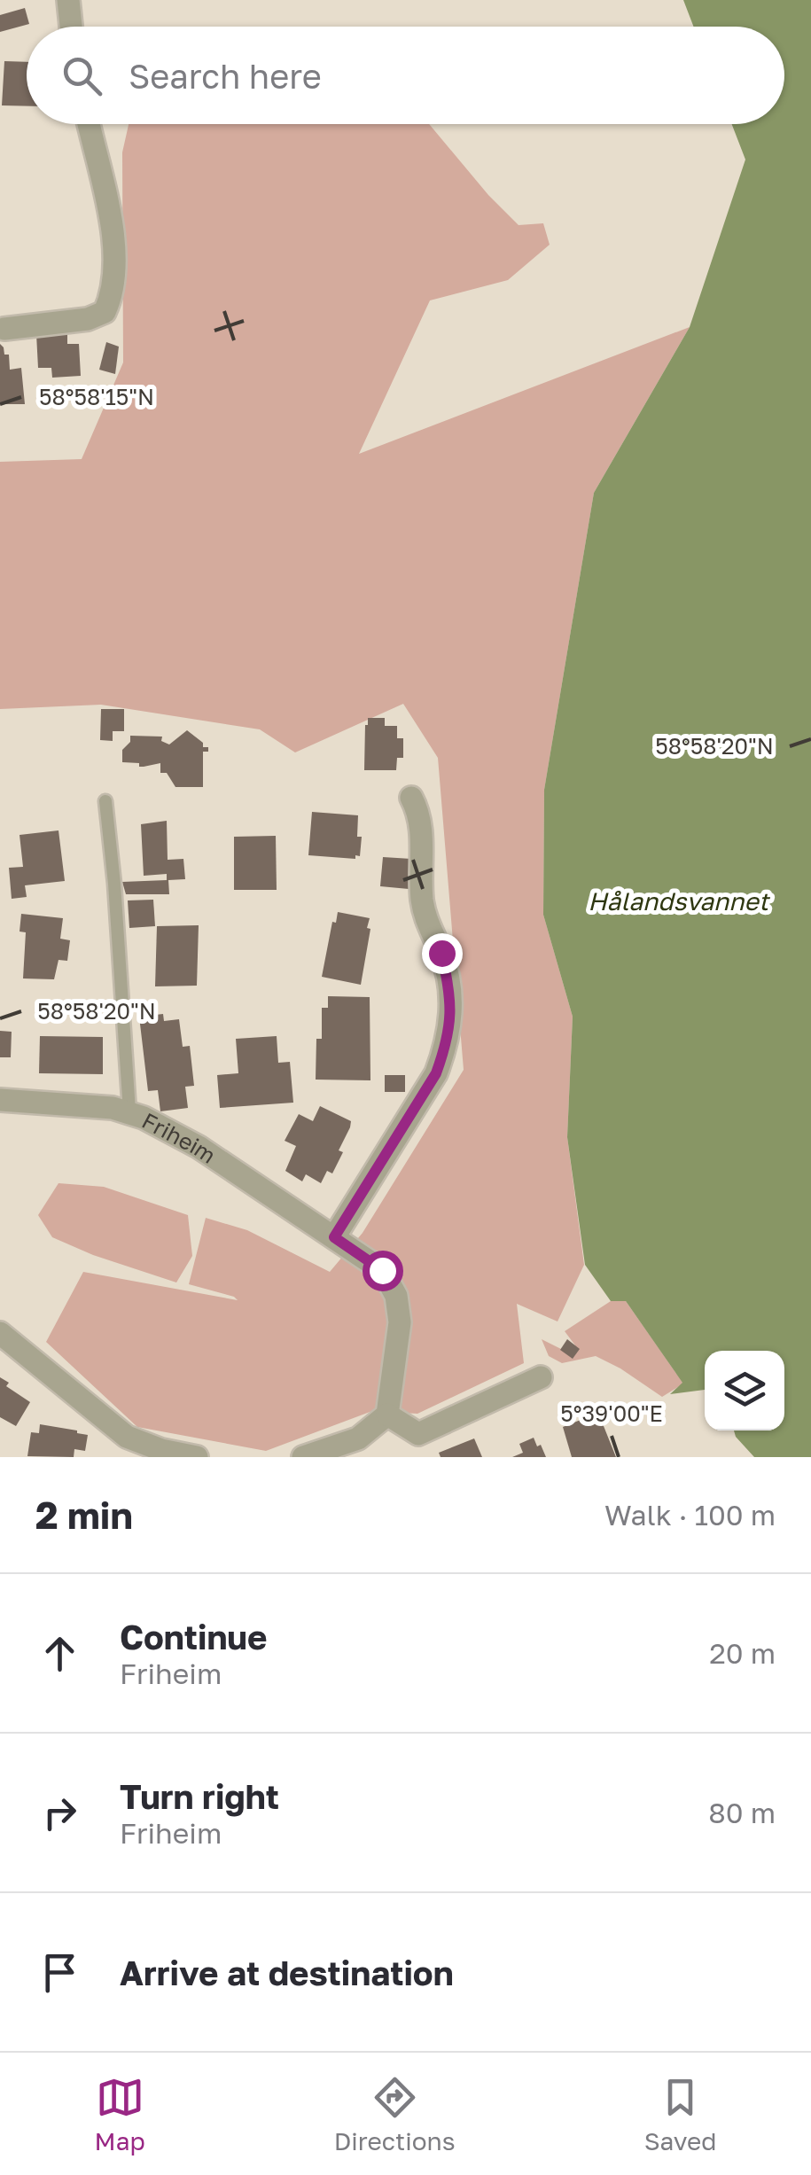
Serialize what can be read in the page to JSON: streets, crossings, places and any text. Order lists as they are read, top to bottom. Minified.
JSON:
{"streets":{"street":["Friheim"]},"water":["Hålandsvannet"],"page":{"search":"Search here","heading":["2 min","Walk · 100 m"],"list":[["Continue","Friheim","20 m"],["Turn right","Friheim","80 m"],"Arrive at destination"],"nav":["Map","Directions","Saved"]},"coordinates":["58°58'15\"N","58°58'20\"N","5°39'00\"E"]}
